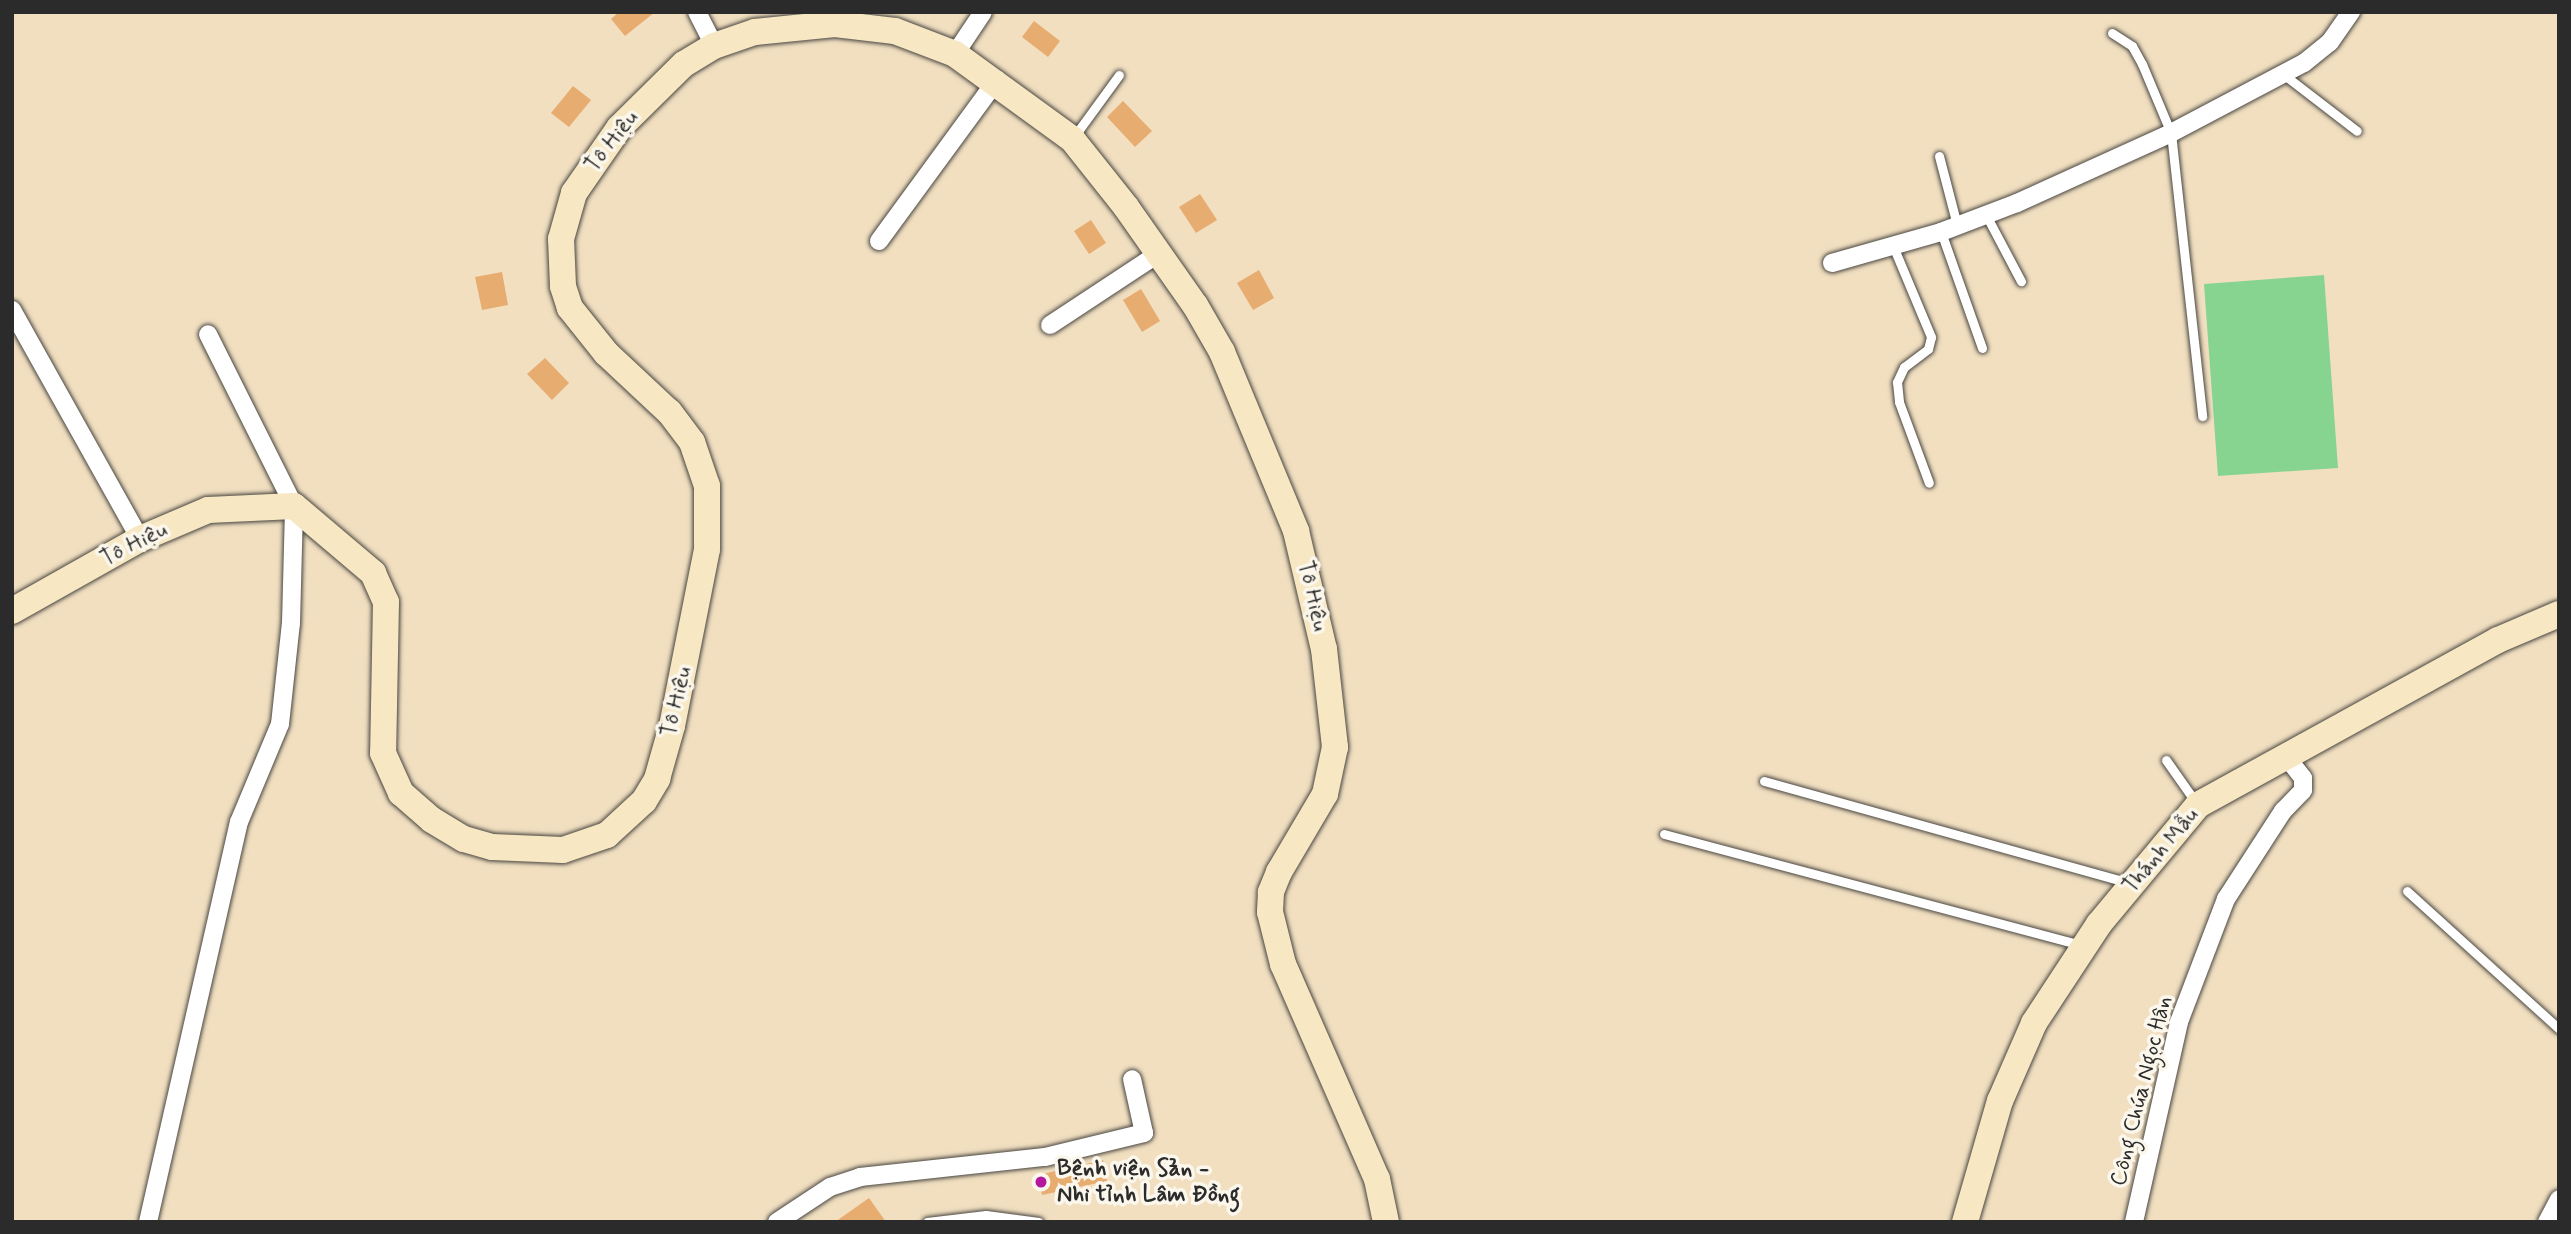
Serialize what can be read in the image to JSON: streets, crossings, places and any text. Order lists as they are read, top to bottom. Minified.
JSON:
{"streets":{"street":["Tô Hiệu","Thánh Mẫu","Công Chúa Ngọc Hân"]},"crossings":[["Thánh Mẫu","Công Chúa Ngọc Hân"]],"places":["Bệnh viện Sản - Nhi tỉnh Lâm Đồng"]}
